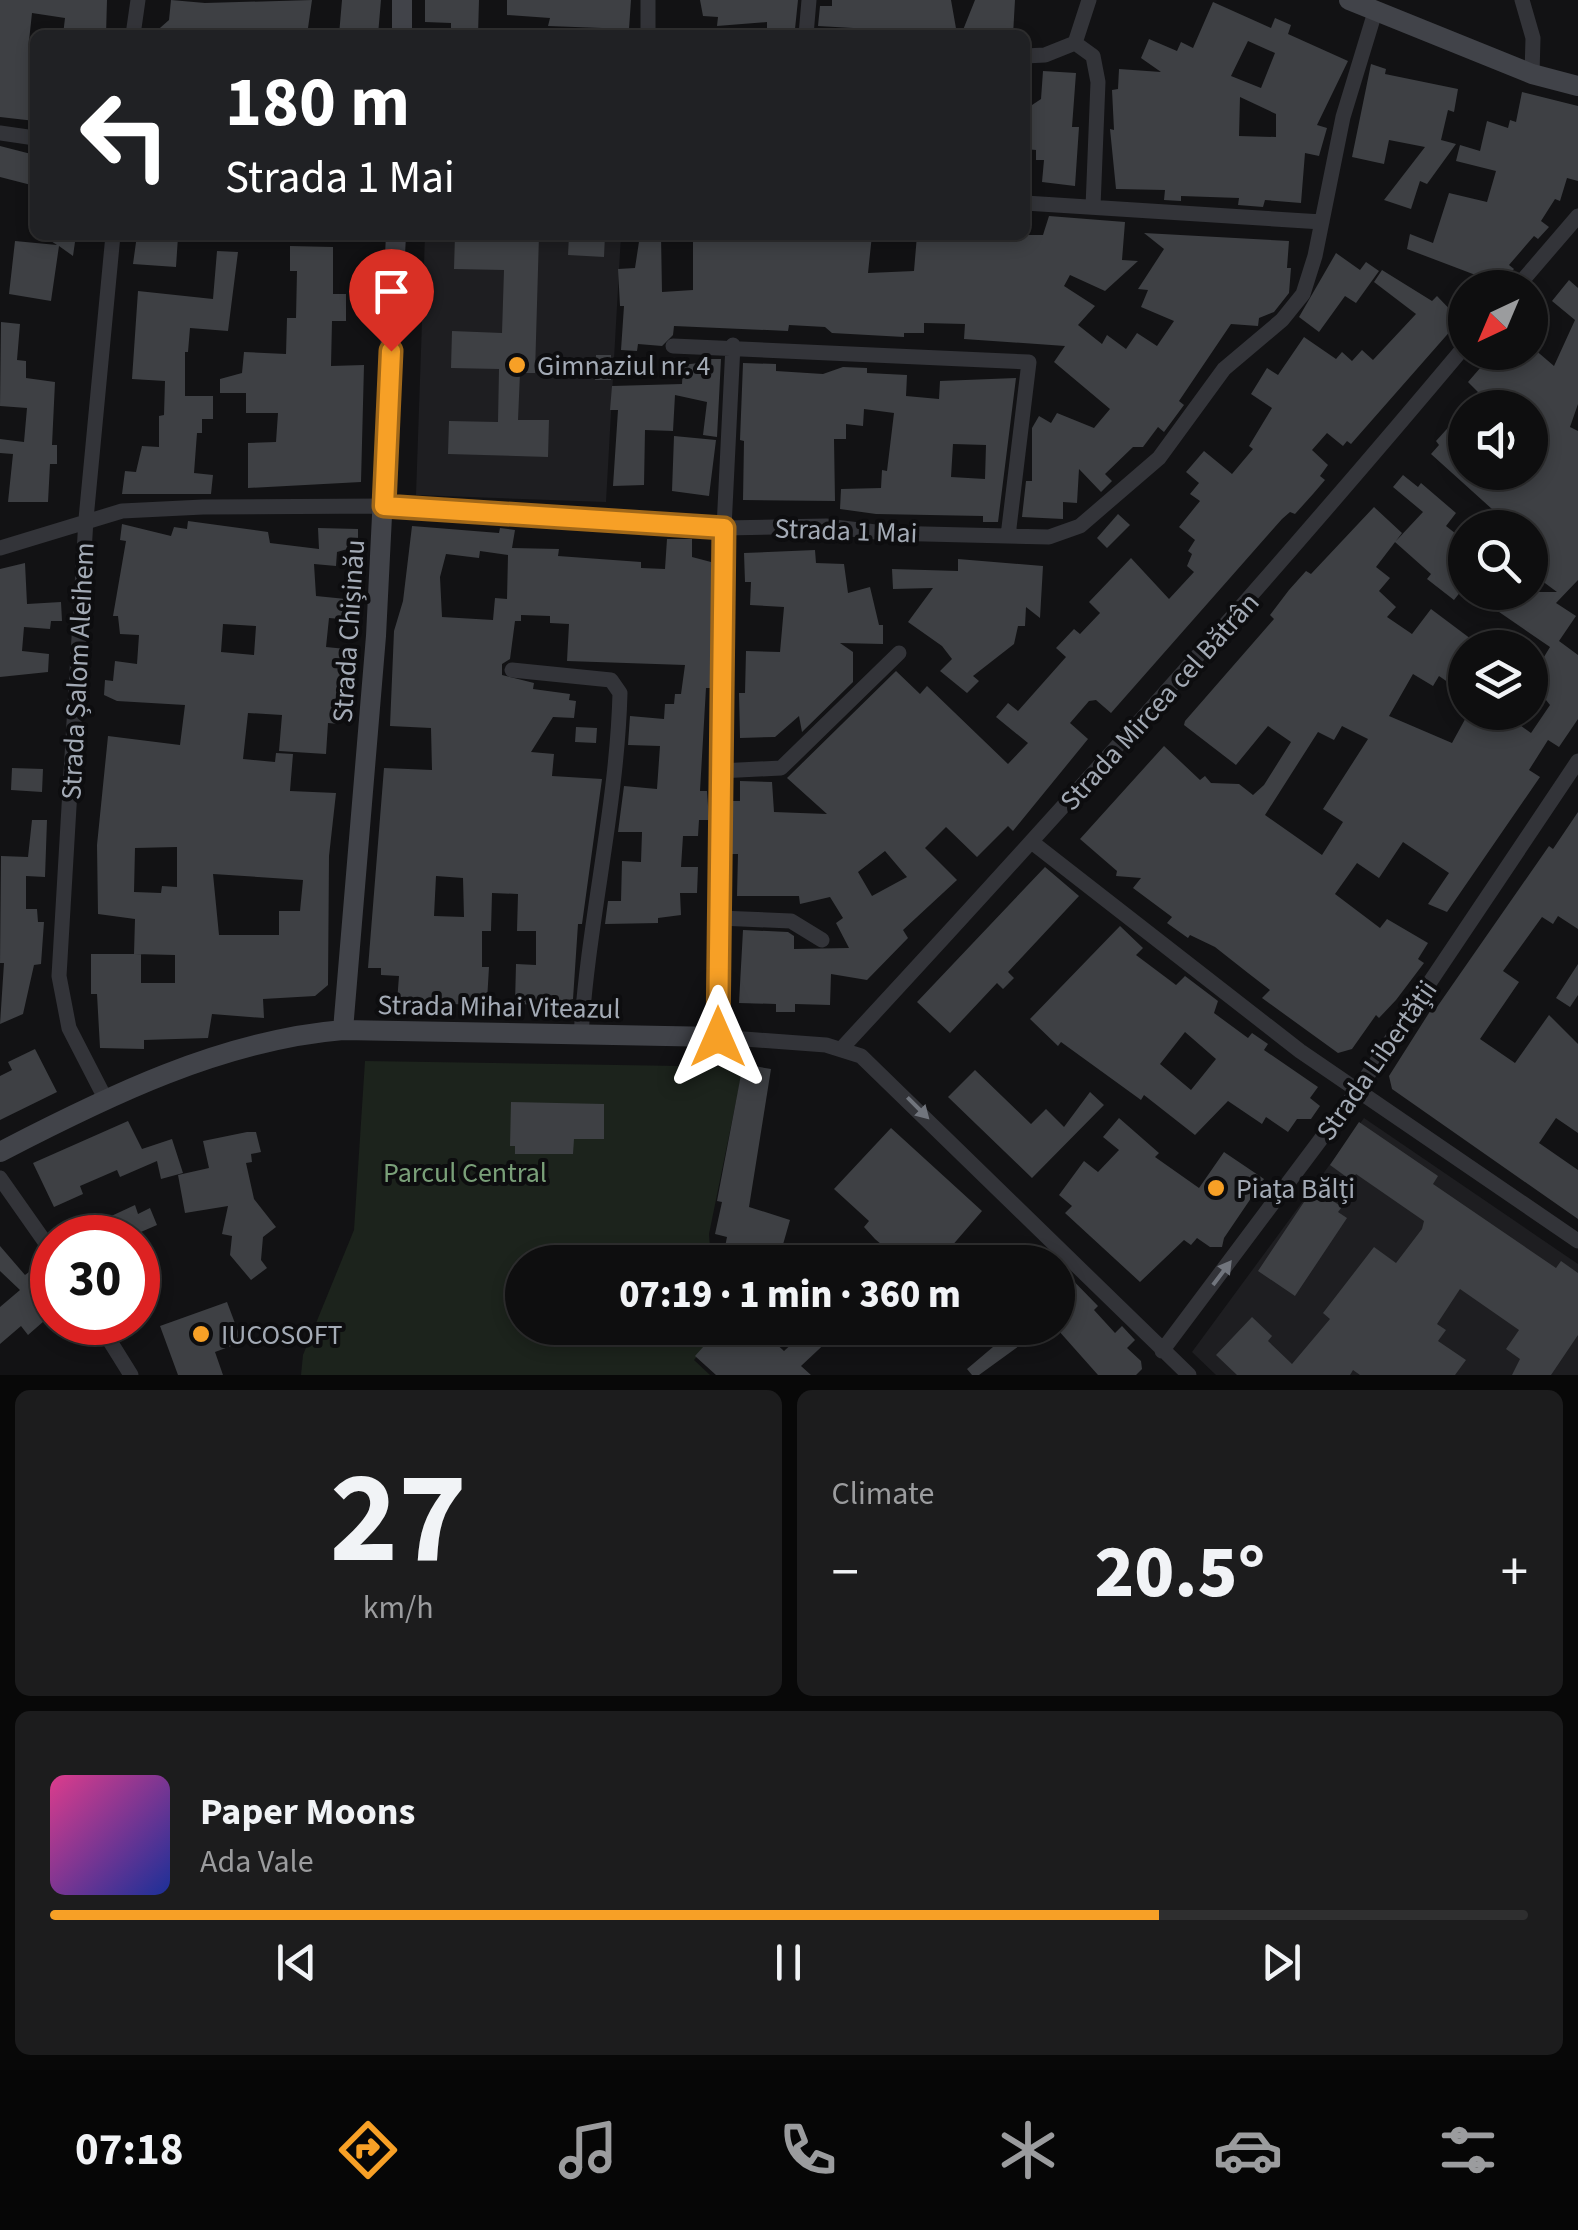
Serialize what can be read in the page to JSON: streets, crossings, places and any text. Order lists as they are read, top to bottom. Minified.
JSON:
{"streets":{"street":["Strada 1 Mai","Strada Chișinău","Strada Șalom Aleihem","Strada Mircea cel Bătrân","Strada Mihai Viteazul","Strada Libertății"]},"crossings":[["Strada 1 Mai","Strada Chișinău"],["Strada 1 Mai","Strada Șalom Aleihem"],["Strada Chișinău","Strada Mihai Viteazul"],["Strada Șalom Aleihem","Strada Mihai Viteazul"],["Strada Mircea cel Bătrân","Strada Mihai Viteazul"],["Strada Mihai Viteazul","Strada Libertății"]],"one_way":["Strada Libertății"],"parks":["Parcul Central"],"places":["Gimnaziul nr. 4","Piața Bălți","IUCOSOFT"],"north":"bottom left","page":{"turn":["180 m","Strada 1 Mai"],"limit":"30","trip":"07:19 · 1 min · 360 m","tile":[["27","km/h"],"Climate"],"heat":["−","20.5°","+"],"song":["Paper Moons","Ada Vale"],"tabs":"07:18"}}
